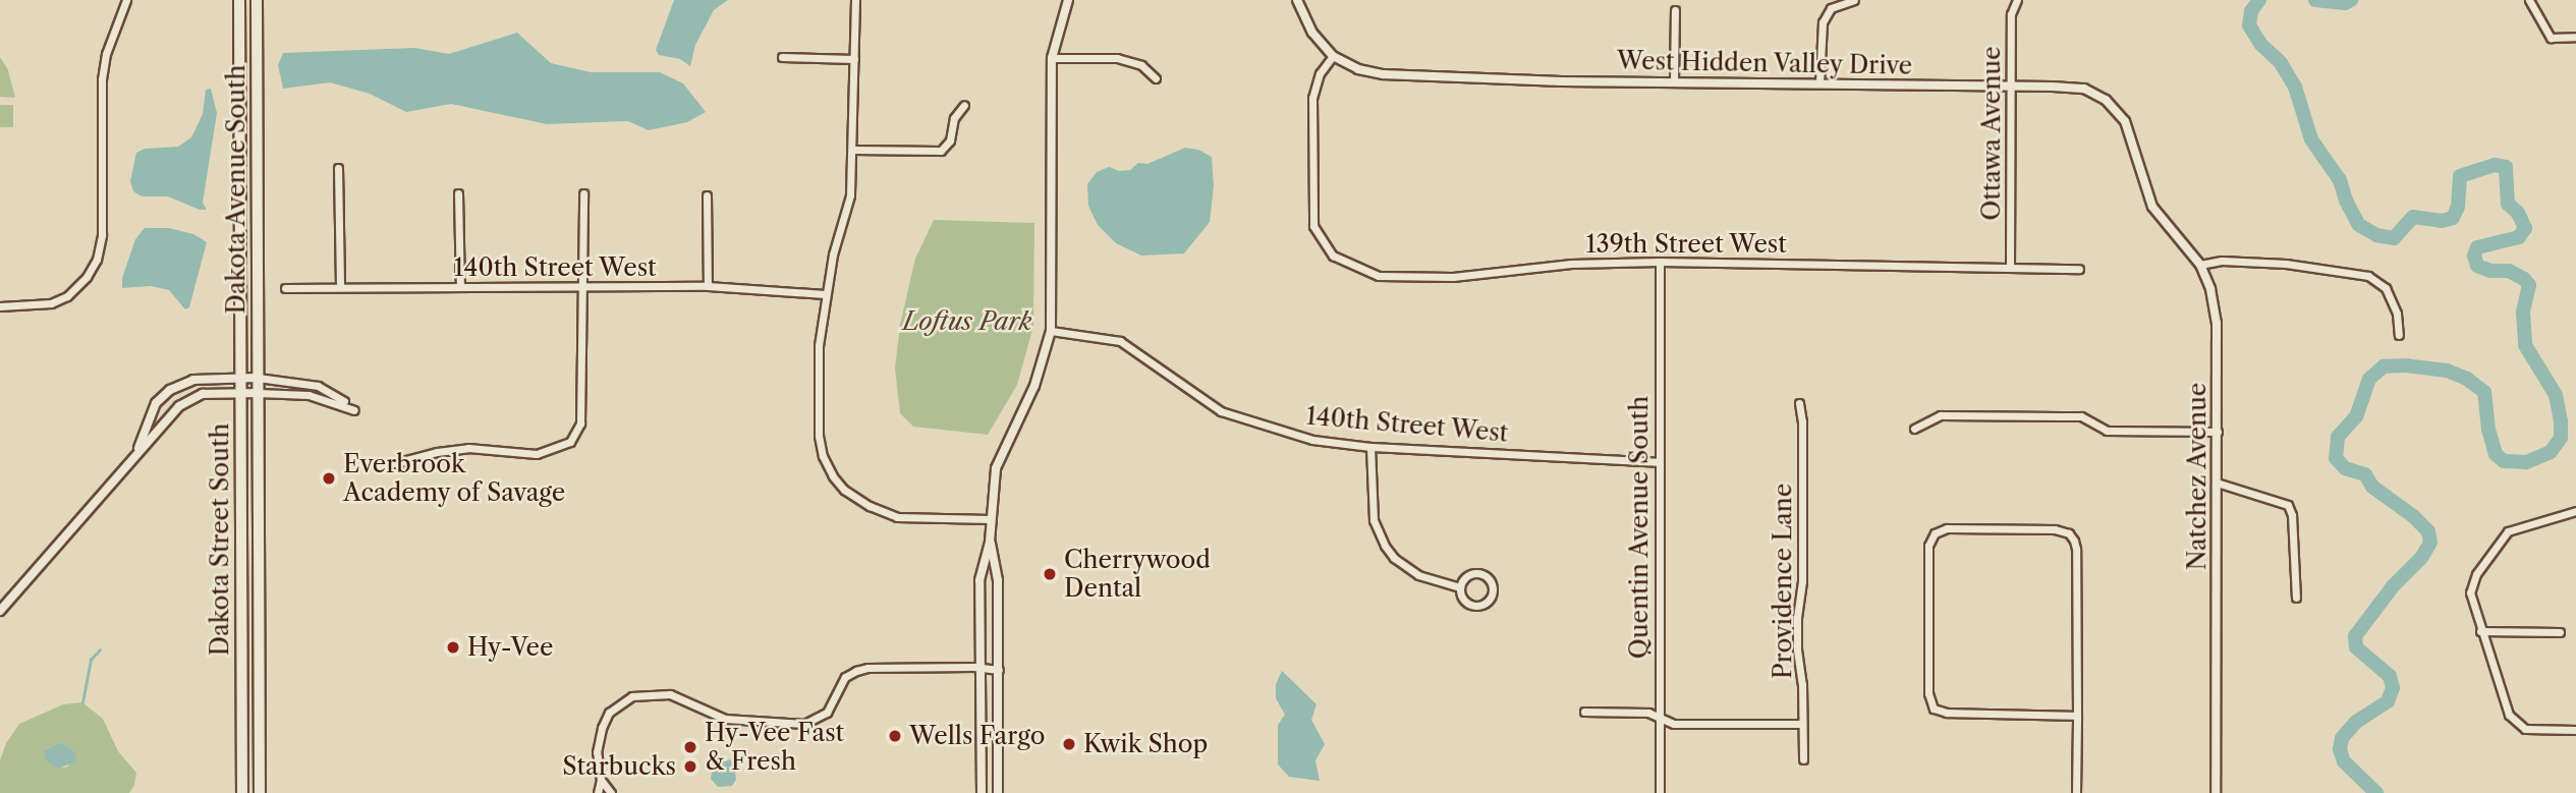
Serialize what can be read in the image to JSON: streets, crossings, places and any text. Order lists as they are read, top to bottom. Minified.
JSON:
{"streets":{"main road":["Dakota Avenue South","Dakota Street South"],"street":["West Hidden Valley Drive","Ottawa Avenue","139th Street West","140th Street West","Natchez Avenue","Quentin Avenue South","Providence Lane"]},"crossings":[["West Hidden Valley Drive","Ottawa Avenue"],["West Hidden Valley Drive","139th Street West"],["West Hidden Valley Drive","Natchez Avenue"],["Ottawa Avenue","139th Street West"],["Dakota Avenue South","Dakota Street South"],["139th Street West","Quentin Avenue South"],["140th Street West","Quentin Avenue South"]],"parks":["Loftus Park"],"places":["Everbrook Academy of Savage","Cherrywood Dental","Hy-Vee","Wells Fargo","Kwik Shop","Hy-Vee Fast & Fresh","Starbucks"]}
